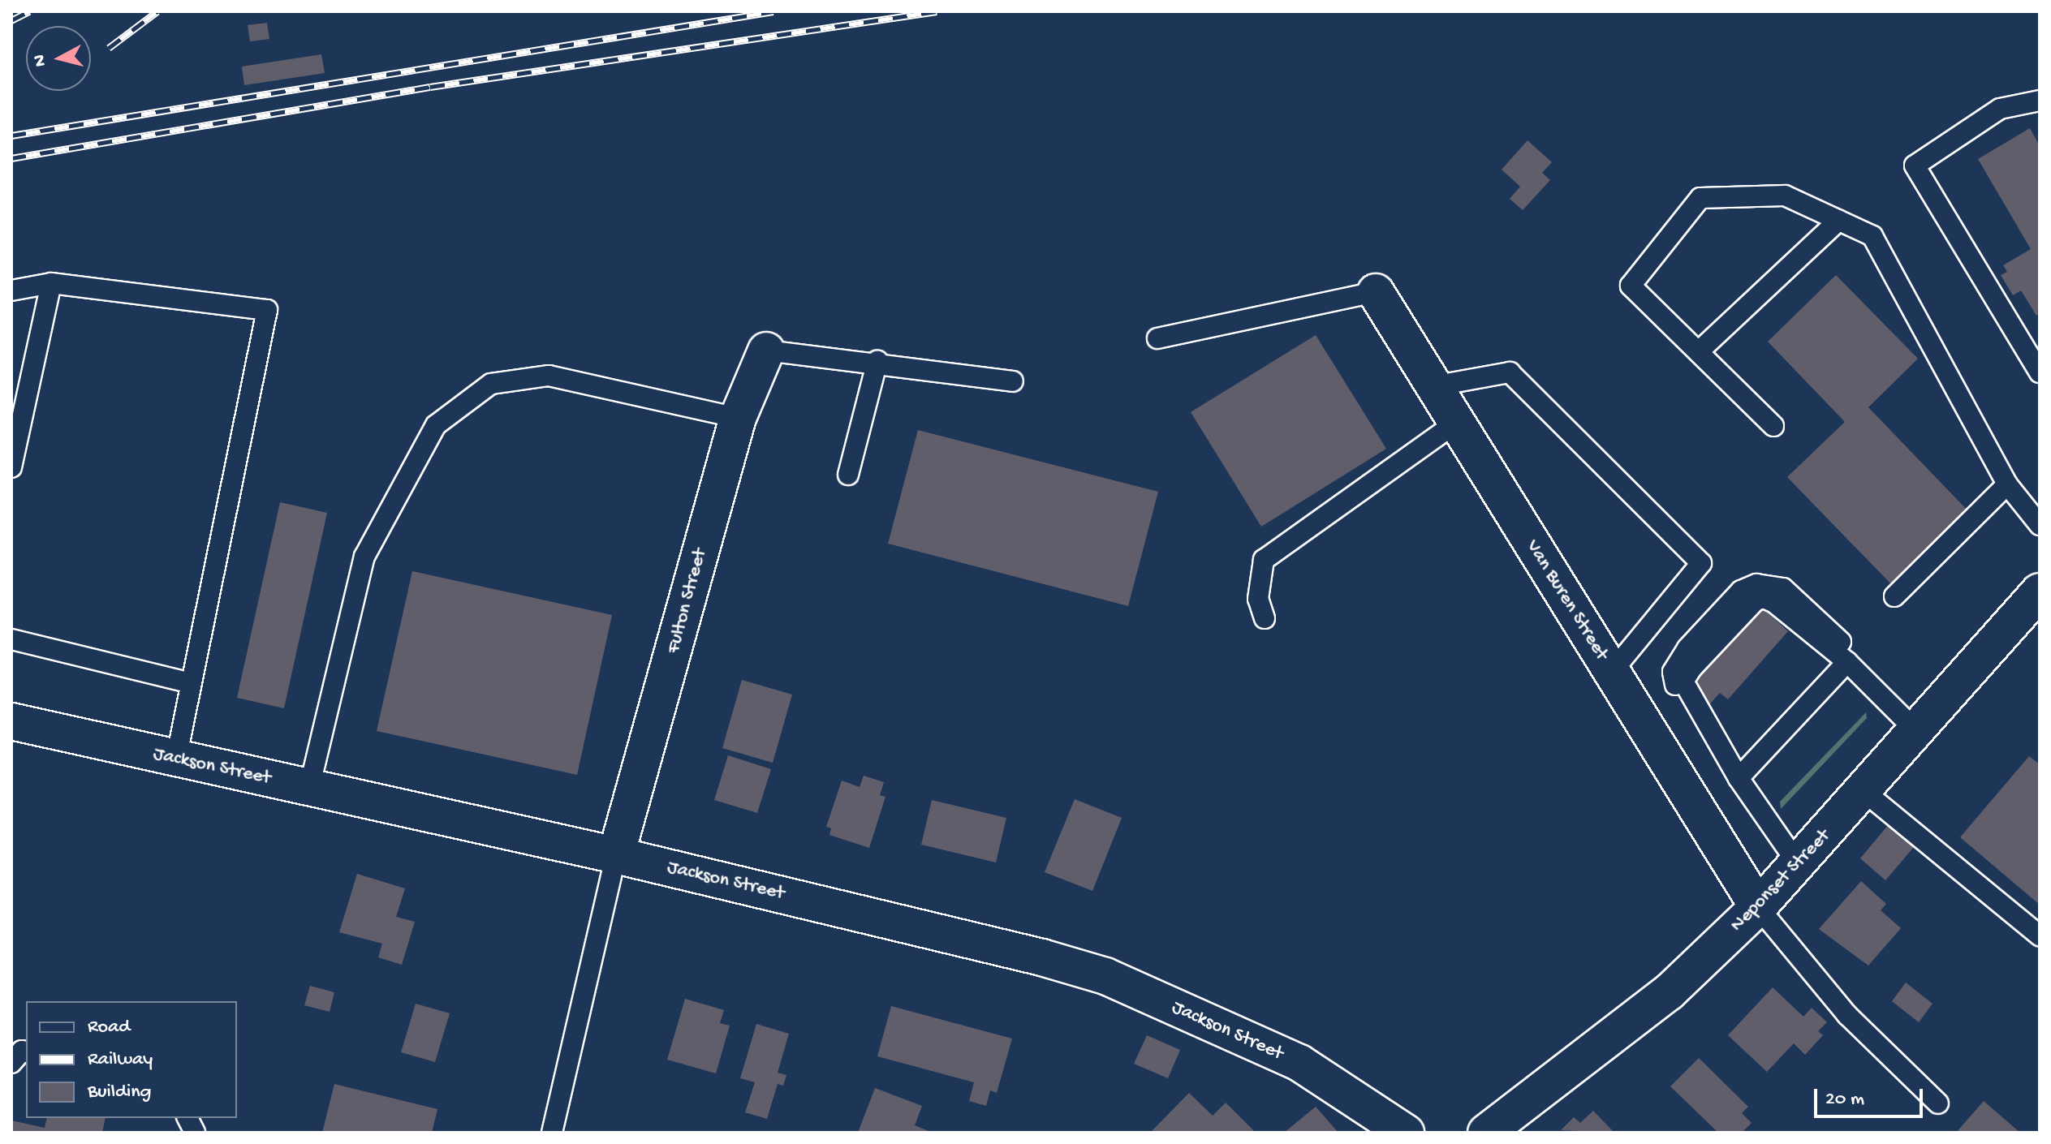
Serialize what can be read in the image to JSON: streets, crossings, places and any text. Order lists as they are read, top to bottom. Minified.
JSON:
{"streets":{"street":["Van Buren Street","Fulton Street","Jackson Street","Neponset Street"]},"crossings":[["Van Buren Street","Neponset Street"],["Fulton Street","Jackson Street"]],"legend":["Road","Railway","Building"],"scale_bar":"20 m","north":"left"}
